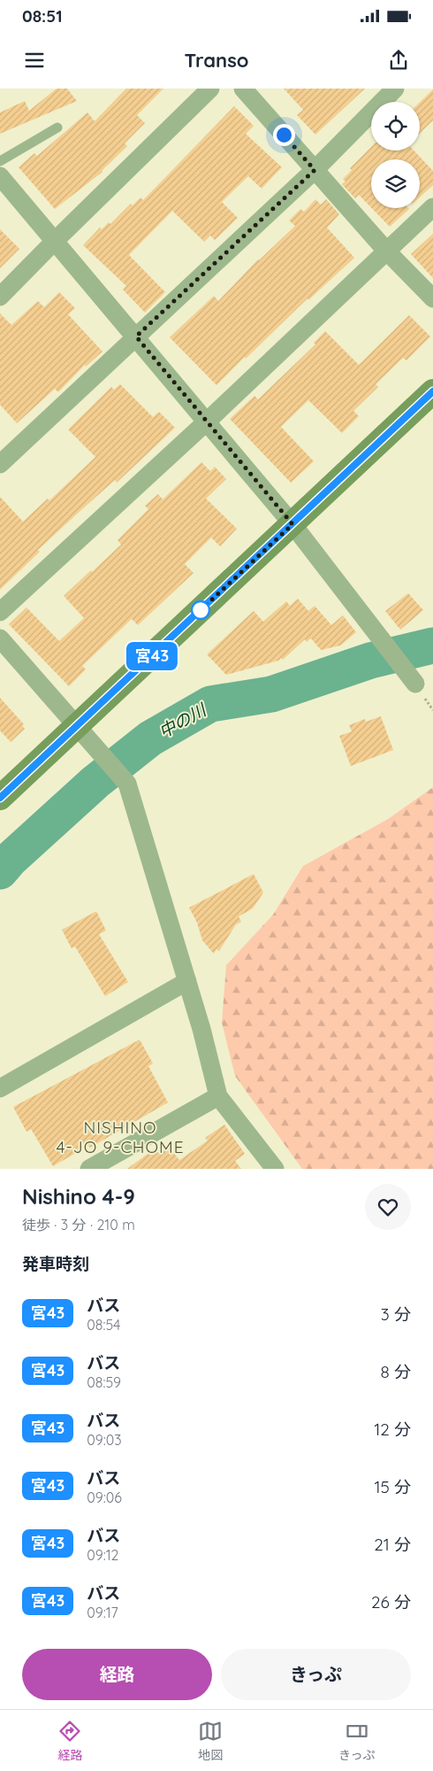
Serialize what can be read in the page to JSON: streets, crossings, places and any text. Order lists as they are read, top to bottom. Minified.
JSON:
{"districts":["NISHINO 4-JO 9-CHOME"],"water":["中の川"],"lines":["bus line 宮43"],"page":{"status":"08:51","header":"Transo","on_map":"宮43","heading":[["Nishino 4-9","徒歩 · 3 分 · 210 m"],"発車時刻"],"list":[{"mark":"宮43","name":"バス","note":"08:54","value":"3 分"},{"mark":"宮43","name":"バス","note":"08:59","value":"8 分"},{"mark":"宮43","name":"バス","note":"09:03","value":"12 分"},{"mark":"宮43","name":"バス","note":"09:06","value":"15 分"},{"mark":"宮43","name":"バス","note":"09:12","value":"21 分"},{"mark":"宮43","name":"バス","note":"09:17","value":"26 分"}],"buttons":["経路","きっぷ"],"tabs":["経路","地図","きっぷ"]}}
